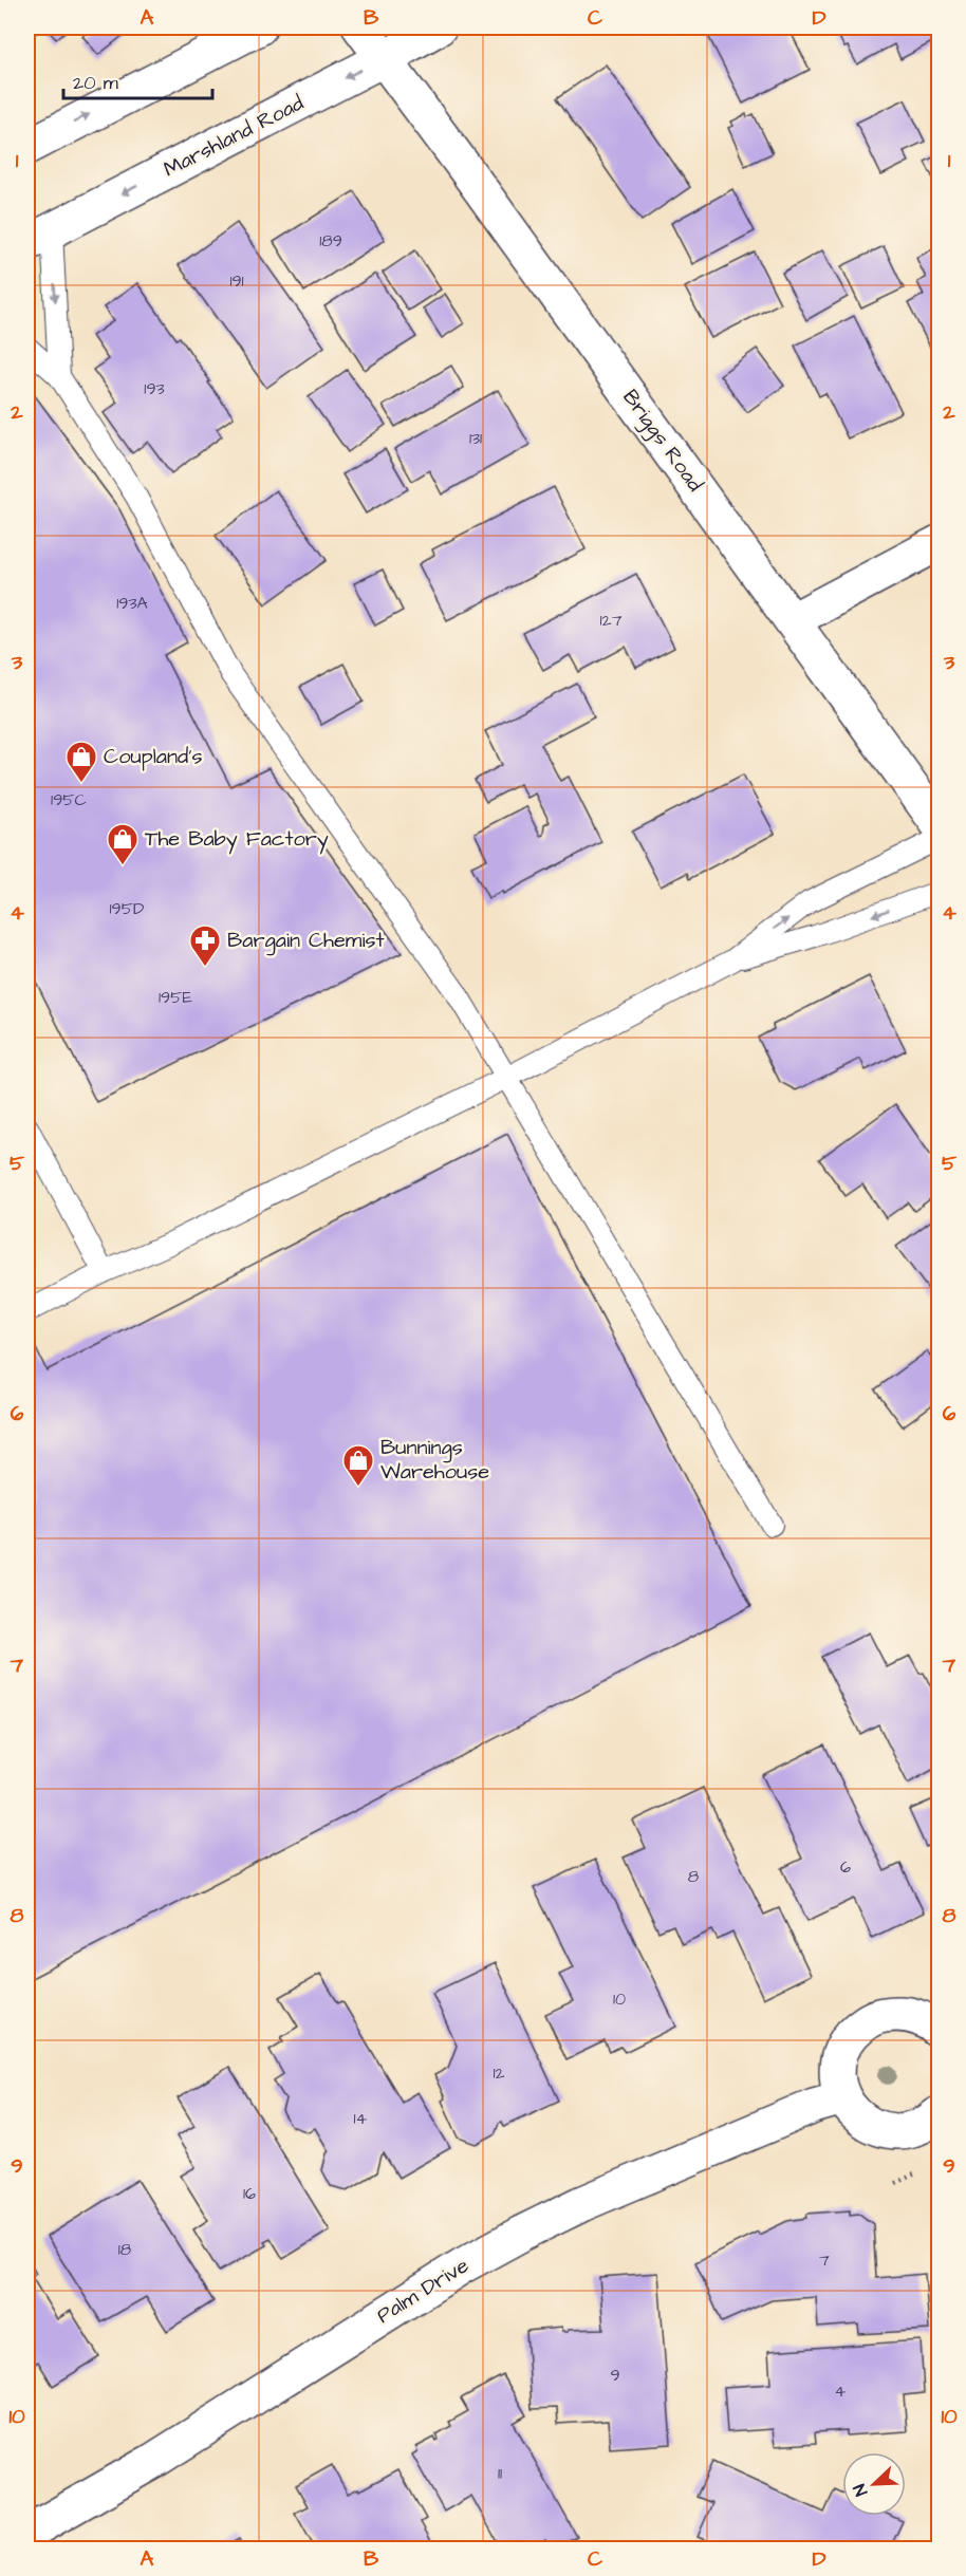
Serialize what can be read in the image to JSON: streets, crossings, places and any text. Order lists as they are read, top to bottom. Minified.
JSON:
{"streets":{"main road":["Marshland Road","Briggs Road","Palm Drive"]},"crossings":[["Marshland Road","Briggs Road"]],"places":{"shop":["Coupland's","The Baby Factory","Bunnings Warehouse"],"pharmacy":["Bargain Chemist"]},"house_numbers":["189","191","193","131","193A","127","195C","195D","195E","6","8","10","12","14","16","18","7","9","4","11"],"scale_bar":"20 m","north":"bottom left","grid":{"columns":["A","B","C","D"],"rows":["1","2","3","4","5","6","7","8","9","10"]}}
